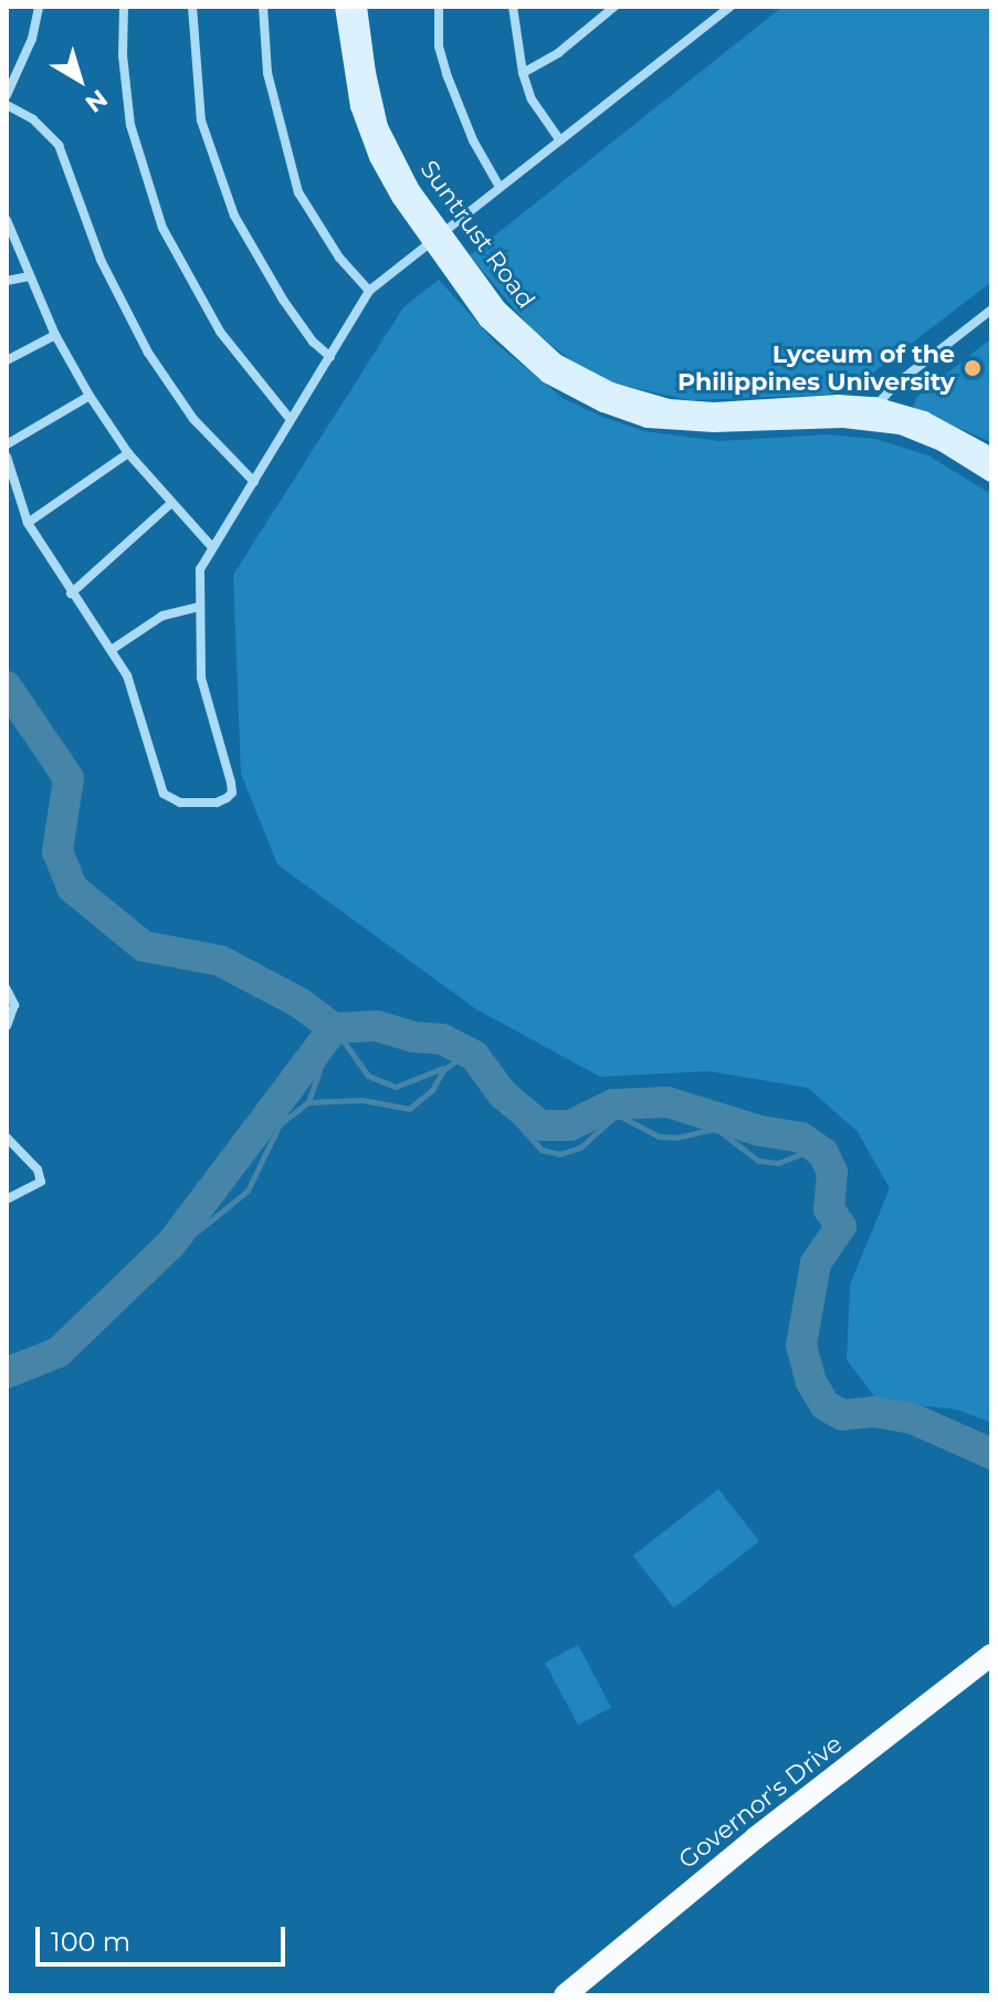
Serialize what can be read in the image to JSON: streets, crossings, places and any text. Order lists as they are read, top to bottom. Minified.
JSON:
{"streets":{"main road":["Governor's Drive"],"street":["Suntrust Road"]},"places":["Lyceum of the Philippines University"],"scale_bar":"100 m","north":"bottom right"}
